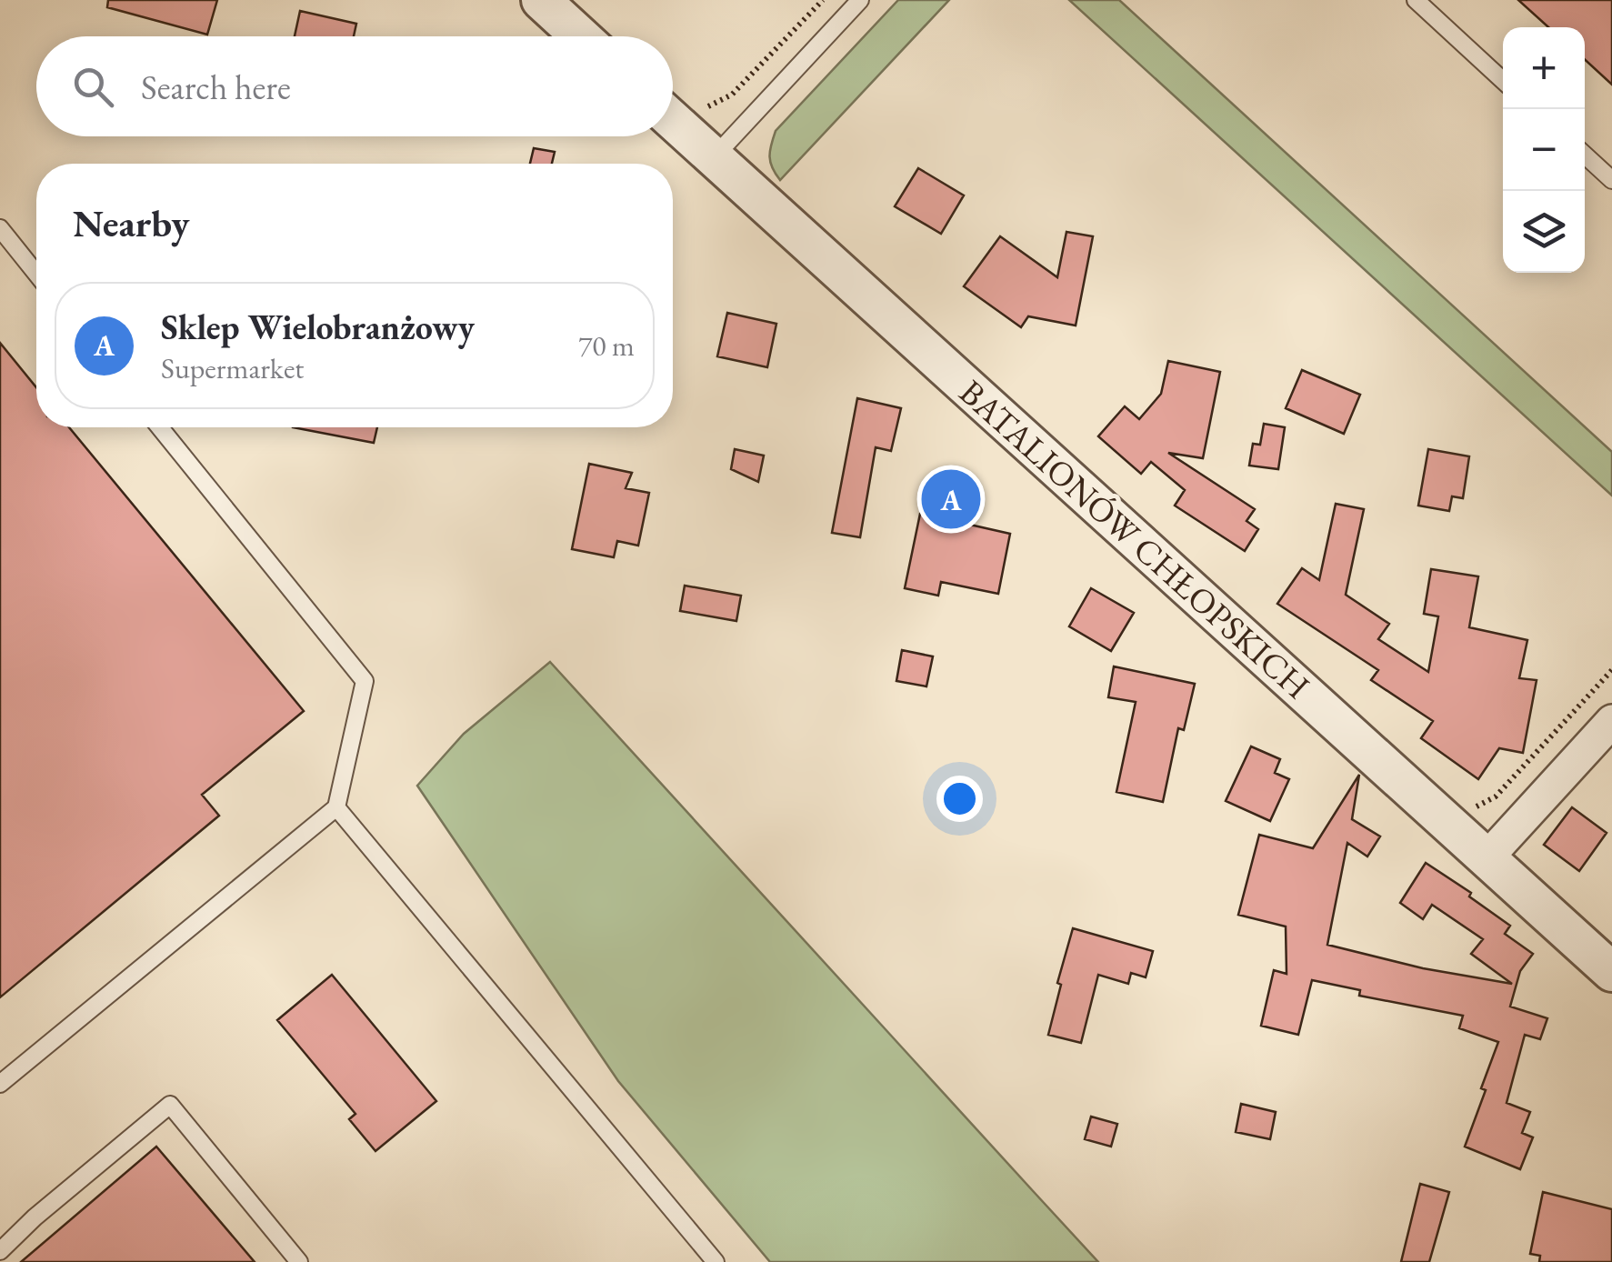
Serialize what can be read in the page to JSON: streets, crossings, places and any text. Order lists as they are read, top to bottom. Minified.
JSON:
{"streets":{"street":["BATALIONÓW CHŁOPSKICH"]},"page":{"map_buttons":["+","−"],"search":"Search here","heading":"Nearby","list":[{"mark":"A","name":"Sklep Wielobranżowy","note":"Supermarket","value":"70 m"}],"pins":"A"}}
